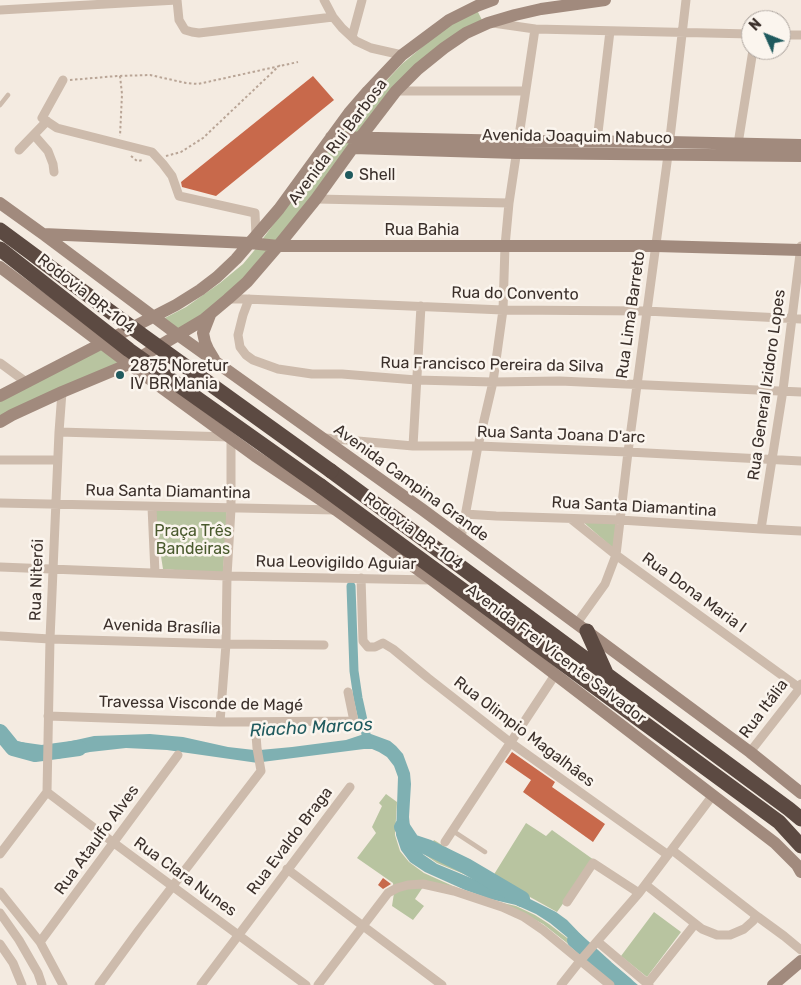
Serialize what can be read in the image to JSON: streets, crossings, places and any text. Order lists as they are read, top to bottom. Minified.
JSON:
{"streets":{"highway":["Rodovia BR-104"],"main road":["Avenida Joaquim Nabuco","Avenida Rui Barbosa","Rua Bahia","Avenida Campina Grande","Avenida Frei Vicente Salvador"],"street":["Rua do Convento","Rua Lima Barreto","Rua Francisco Pereira da Silva","Rua General Izidoro Lopes","Rua Santa Joana D'arc","Rua Santa Diamantina","Rua Leovigildo Aguiar","Rua Niterói","Rua Dona Maria I","Avenida Brasília","Travessa Visconde de Magé","Rua Itália","Rua Olimpio Magalhães","Rua Ataulfo Alves","Rua Evaldo Braga","Rua Clara Nunes"]},"crossings":[["Avenida Joaquim Nabuco","Avenida Rui Barbosa"],["Avenida Joaquim Nabuco","Rua Lima Barreto"],["Avenida Rui Barbosa","Rua Bahia"],["Avenida Rui Barbosa","Rua do Convento"],["Avenida Rui Barbosa","Avenida Campina Grande"],["Avenida Rui Barbosa","Rua Niterói"],["Avenida Rui Barbosa","Avenida Frei Vicente Salvador"],["Rua Bahia","Rua Lima Barreto"],["Rua Bahia","Rua General Izidoro Lopes"],["Rua Bahia","Avenida Campina Grande"],["Rua do Convento","Rua Lima Barreto"],["Rua do Convento","Rua Francisco Pereira da Silva"],["Rua do Convento","Rua General Izidoro Lopes"],["Rua Lima Barreto","Rua Francisco Pereira da Silva"],["Rua Lima Barreto","Rua Santa Joana D'arc"],["Rua Lima Barreto","Avenida Campina Grande"],["Rua Lima Barreto","Rua Santa Diamantina"],["Rua Lima Barreto","Rua Dona Maria I"],["Rua Francisco Pereira da Silva","Rua General Izidoro Lopes"],["Rua General Izidoro Lopes","Rua Santa Joana D'arc"],["Rua General Izidoro Lopes","Rua Santa Diamantina"],["Rua Santa Joana D'arc","Avenida Campina Grande"],["Avenida Campina Grande","Rua Itália"],["Rua Santa Diamantina","Rua Niterói"],["Rua Santa Diamantina","Rua Dona Maria I"],["Rua Santa Diamantina","Avenida Frei Vicente Salvador"],["Rua Leovigildo Aguiar","Rua Niterói"],["Rua Leovigildo Aguiar","Avenida Frei Vicente Salvador"],["Rua Leovigildo Aguiar","Rua Olimpio Magalhães"],["Rua Niterói","Avenida Brasília"],["Rua Niterói","Travessa Visconde de Magé"],["Rua Niterói","Rua Clara Nunes"],["Rua Dona Maria I","Rua Itália"],["Rua Ataulfo Alves","Rua Clara Nunes"],["Rua Evaldo Braga","Rua Clara Nunes"]],"water":["Riacho Marcos"],"parks":["Praça Três Bandeiras"],"places":["Shell","2875 Noretur IV BR Mania"],"north":"top left"}
